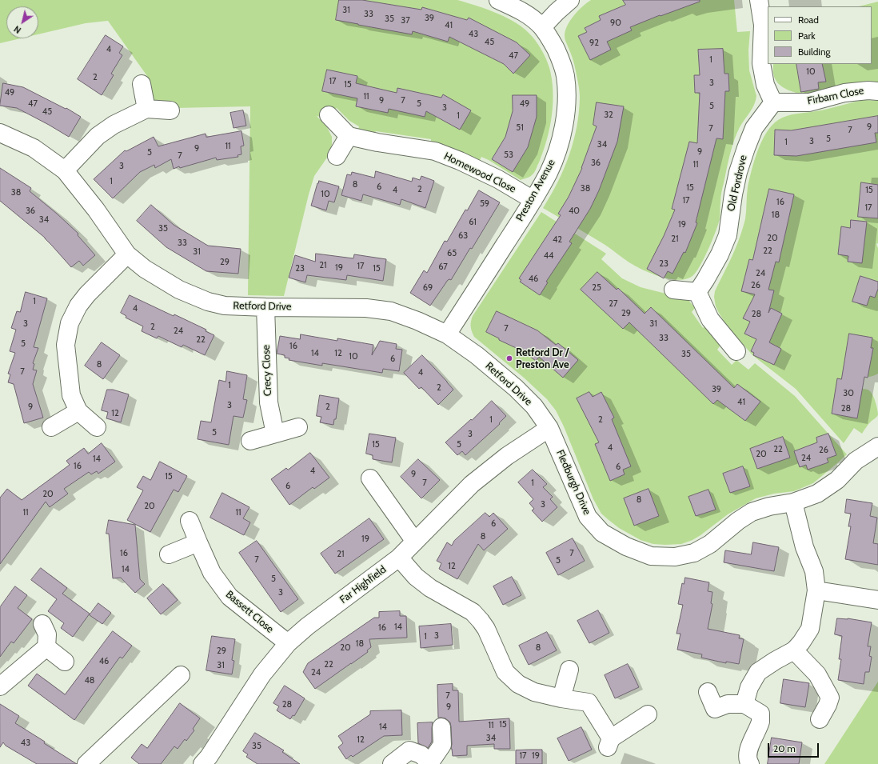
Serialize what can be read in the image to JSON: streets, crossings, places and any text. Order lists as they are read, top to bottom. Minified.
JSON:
{"streets":{"street":["Firbarn Close","Homewood Close","Old Fordrove","Preston Avenue","Retford Drive","Crecy Close","Fledburgh Drive","Far Highfield","Bassett Close"]},"crossings":[["Firbarn Close","Old Fordrove"],["Homewood Close","Preston Avenue"],["Preston Avenue","Retford Drive"],["Retford Drive","Crecy Close"],["Retford Drive","Fledburgh Drive"],["Retford Drive","Far Highfield"],["Fledburgh Drive","Far Highfield"],["Far Highfield","Bassett Close"]],"places":["Retford Dr / Preston Ave"],"house_numbers":["31","33","39","35","37","90","41","43","45","92","4","47","1","10","2","17","3","15","49","11","9","7","47","5","49","5","3","45","32","1","9","51","7","7","5","3","1","34","11","9","9","5","53","7","36","11","3","1","8","6","15","38","2","4","15","38","10","17","16","59","17","36","40","18","34","61","19","35","63","20","21","42","33","22","31","65","44","29","23","21","17","67","19","23","15","24","46","26","69","25","1","27","4","29","28","3","31","2","7","24","33","22","5","16","14","12","35","10","6","8","7","4","1","2","39","30","41","3","9","2","28","12","1","2","5","3","15","5","4","22","26","20","24","14","16","6","4","9","15","7","1","6","20","8","3","20","11","11","6","8","19","16","7","21","7","5","12","14","5","3","14","16","3","1","18","20","8","29","46","22","31","24","48","7","28","9","15","11","14","34","12","43","35","17","19"],"legend":["Road","Park","Building"],"scale_bar":"20 m","north":"bottom left"}
